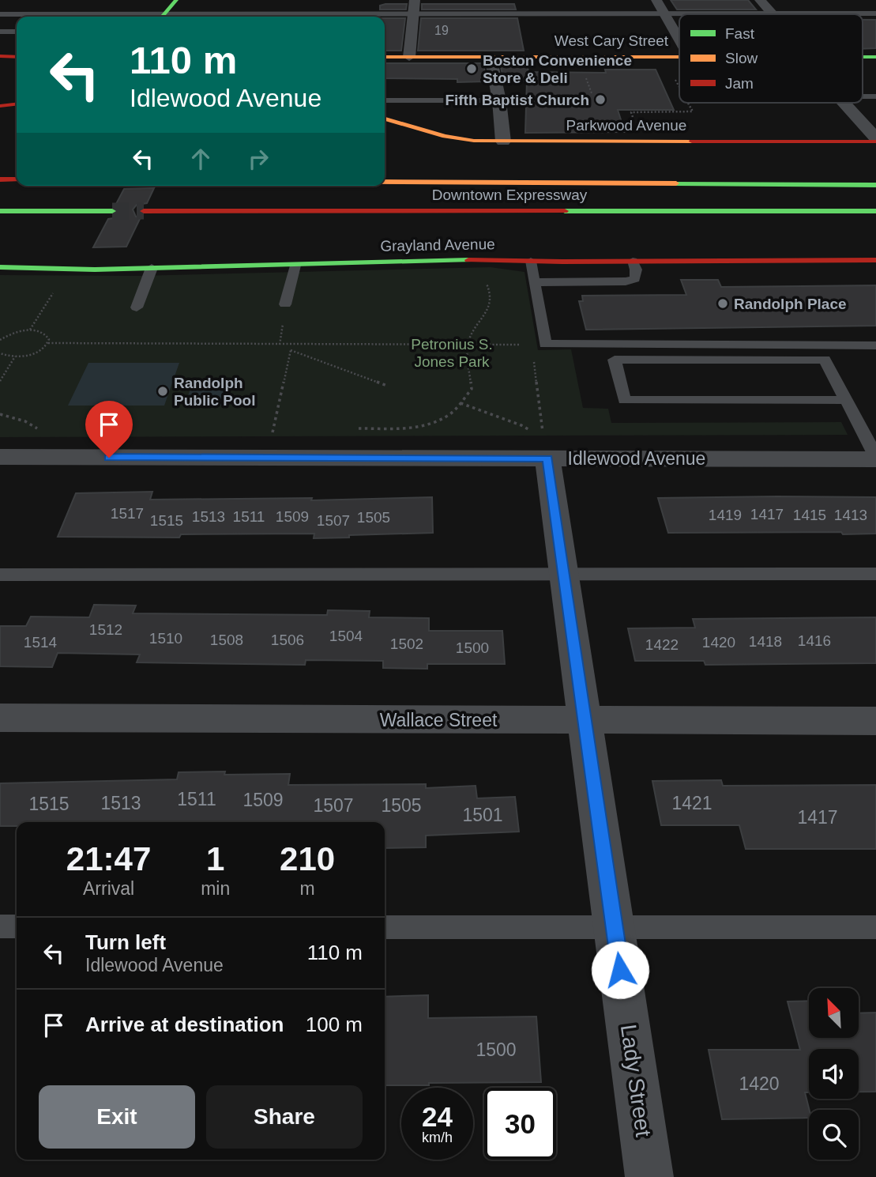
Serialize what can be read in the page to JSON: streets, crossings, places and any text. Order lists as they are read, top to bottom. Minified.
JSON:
{"streets":{"main road":["West Cary Street","Parkwood Avenue","Downtown Expressway","Grayland Avenue"],"street":["Idlewood Avenue","Wallace Street","Lady Street"]},"crossings":[["Idlewood Avenue","Lady Street"],["Wallace Street","Lady Street"]],"parks":["Petronius S. Jones Park"],"places":["Boston Convenience Store & Deli","Fifth Baptist Church","Randolph Place","Randolph Public Pool"],"house_numbers":["19","1517","1417","1419","1415","1413","1513","1511","1509","1505","1515","1507","1512","1504","1510","1508","1506","1416","1418","1514","1420","1502","1422","1500","1511","1509","1513","1421","1515","1507","1505","1501","1417","1500","1420"],"legend":["Fast","Slow","Jam"],"north":"top left","page":{"turn":["110 m","Idlewood Avenue"],"eta":["21:47","Arrival","1","min","210","m"],"list":[{"name":"Turn left","note":"Idlewood Avenue","value":"110 m"},{"name":"Arrive at destination","value":"100 m"}],"buttons":["Exit","Share"],"speed":"24 km/h","limit":"30"}}
